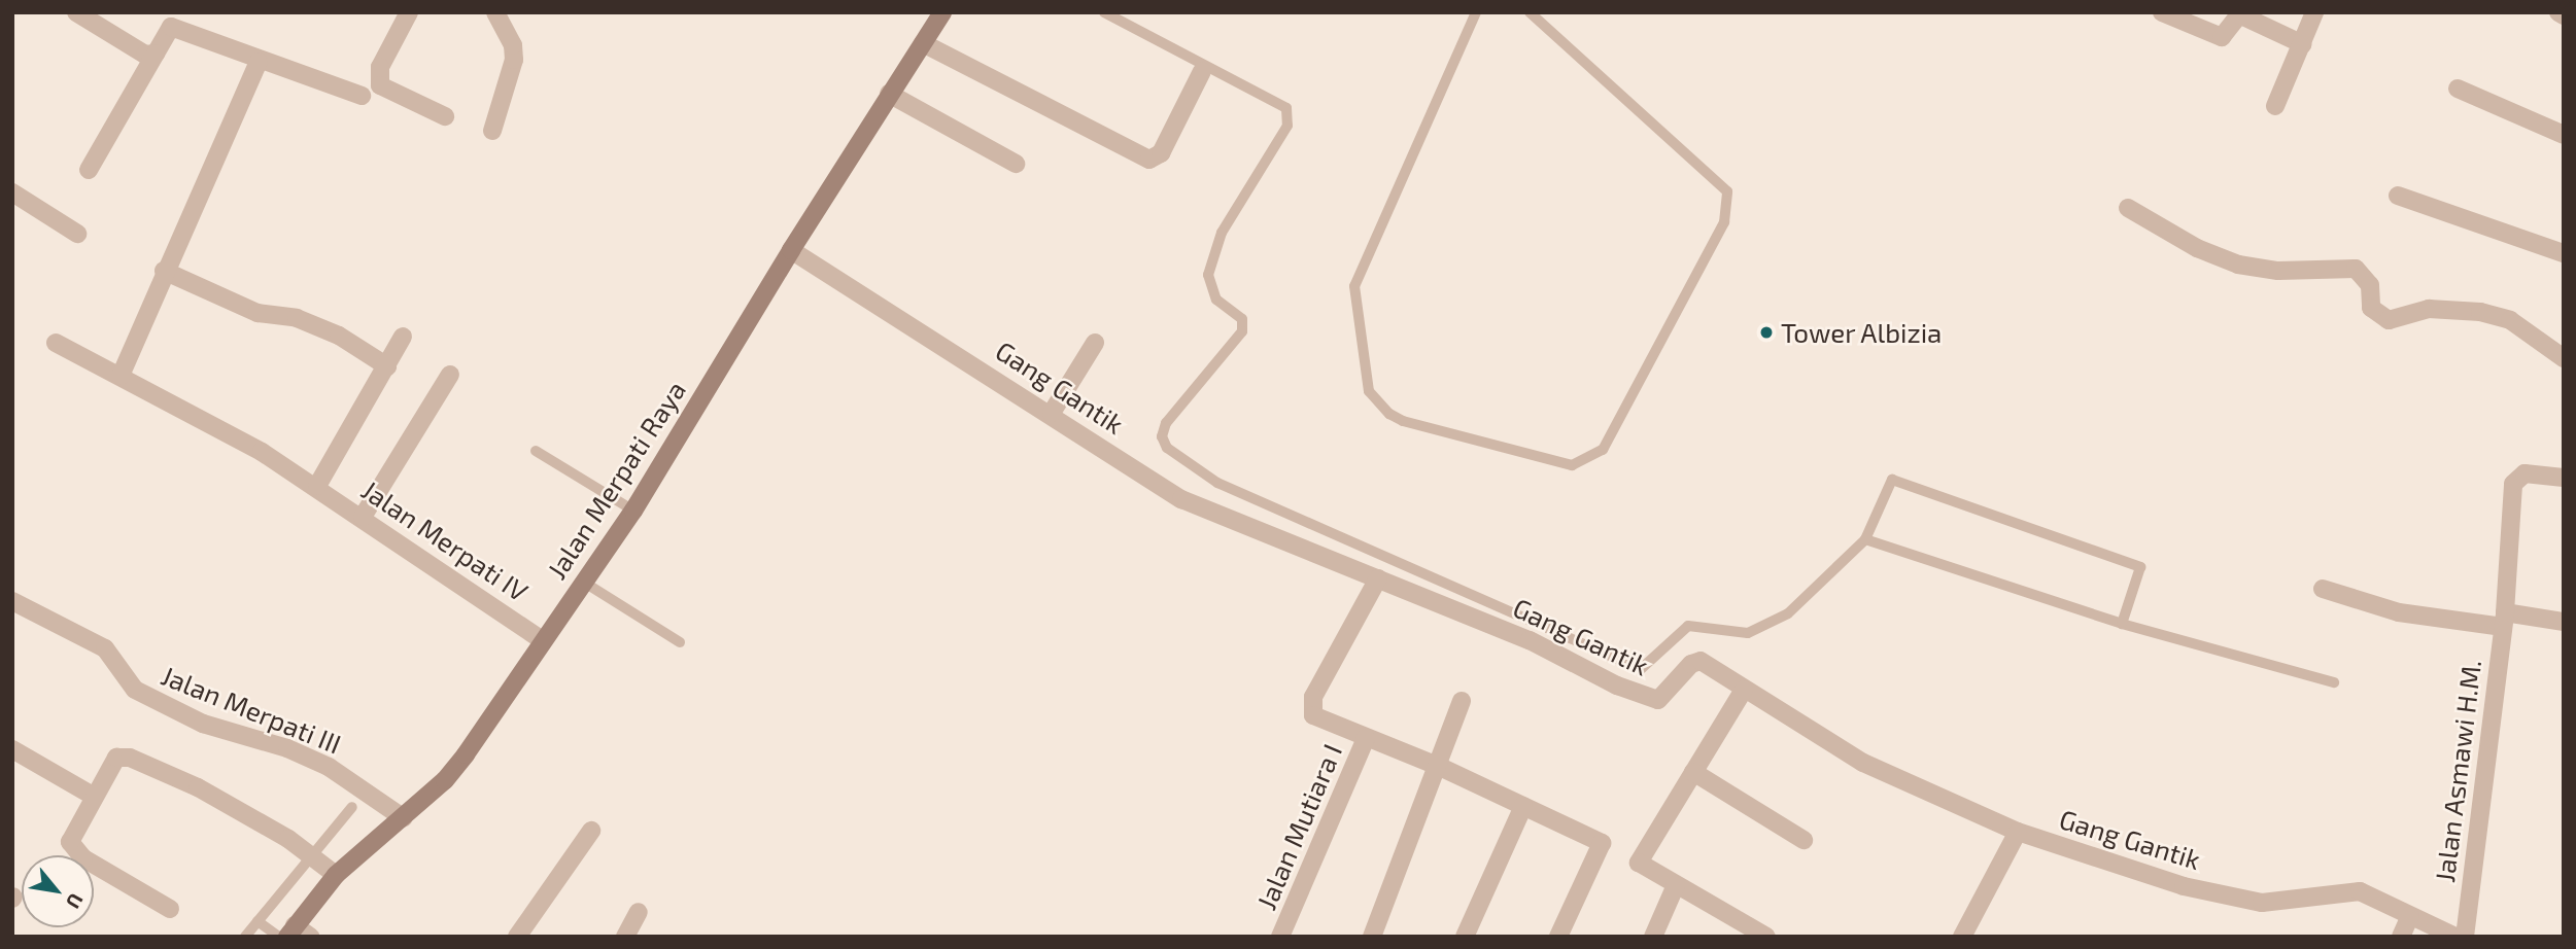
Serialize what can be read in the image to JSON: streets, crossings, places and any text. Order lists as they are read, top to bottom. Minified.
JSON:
{"streets":{"main road":["Jalan Merpati Raya"],"street":["Gang Gantik","Jalan Merpati IV","Jalan Merpati III","Jalan Asmawi H.M.","Jalan Mutiara I"]},"crossings":[["Gang Gantik","Jalan Merpati Raya"],["Jalan Merpati Raya","Jalan Merpati IV"],["Jalan Merpati Raya","Jalan Merpati III"]],"places":["Tower Albizia"],"north":"bottom right"}
